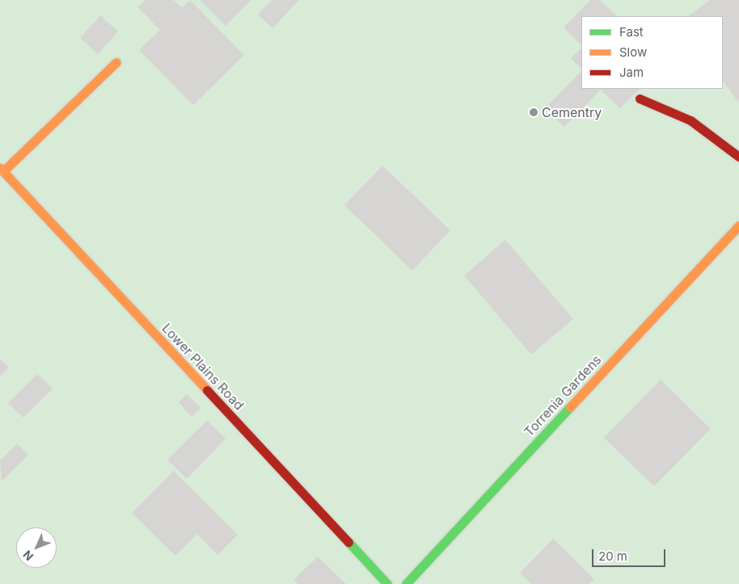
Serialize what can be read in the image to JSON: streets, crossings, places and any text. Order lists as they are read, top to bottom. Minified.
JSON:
{"streets":{"street":["Lower Plains Road","Torrenia Gardens"]},"places":["Cementry"],"legend":["Fast","Slow","Jam"],"scale_bar":"20 m","north":"bottom left"}
